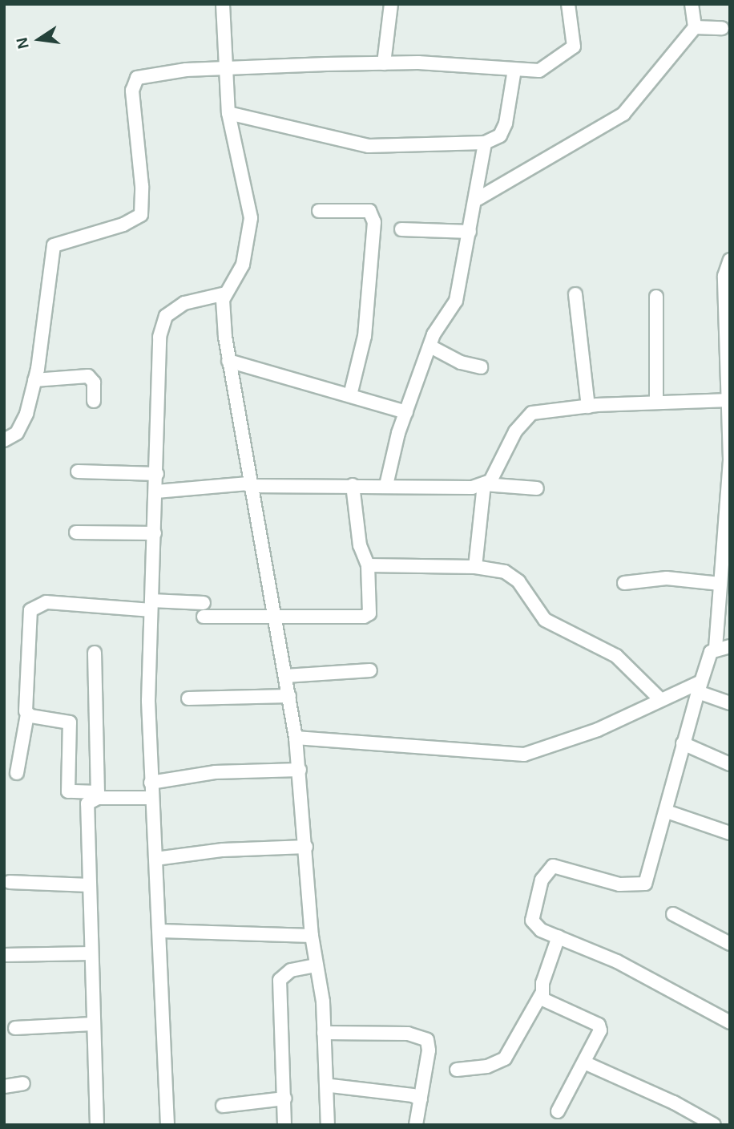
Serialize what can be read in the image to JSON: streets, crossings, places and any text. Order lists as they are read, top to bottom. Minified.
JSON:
{"north":"left"}
